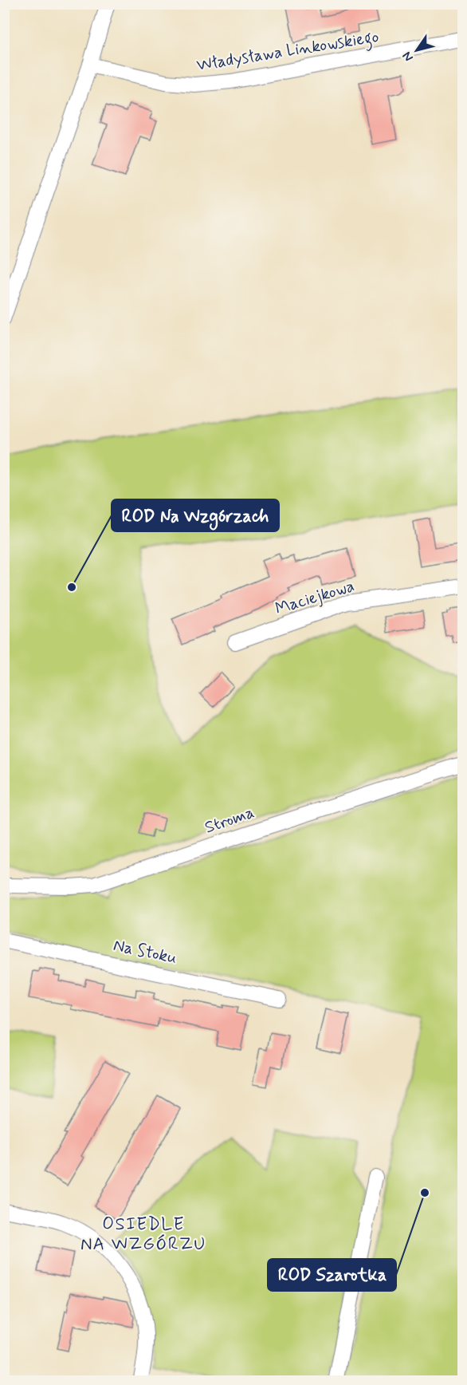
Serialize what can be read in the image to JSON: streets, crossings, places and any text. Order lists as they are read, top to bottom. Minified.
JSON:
{"streets":{"street":["Władysława Linkowskiego","Maciejkowa","Stroma","Na Stoku"]},"districts":["OSIEDLE NA WZGÓRZU"],"places":["ROD Na Wzgórzach","ROD Szarotka"],"north":"bottom left"}
